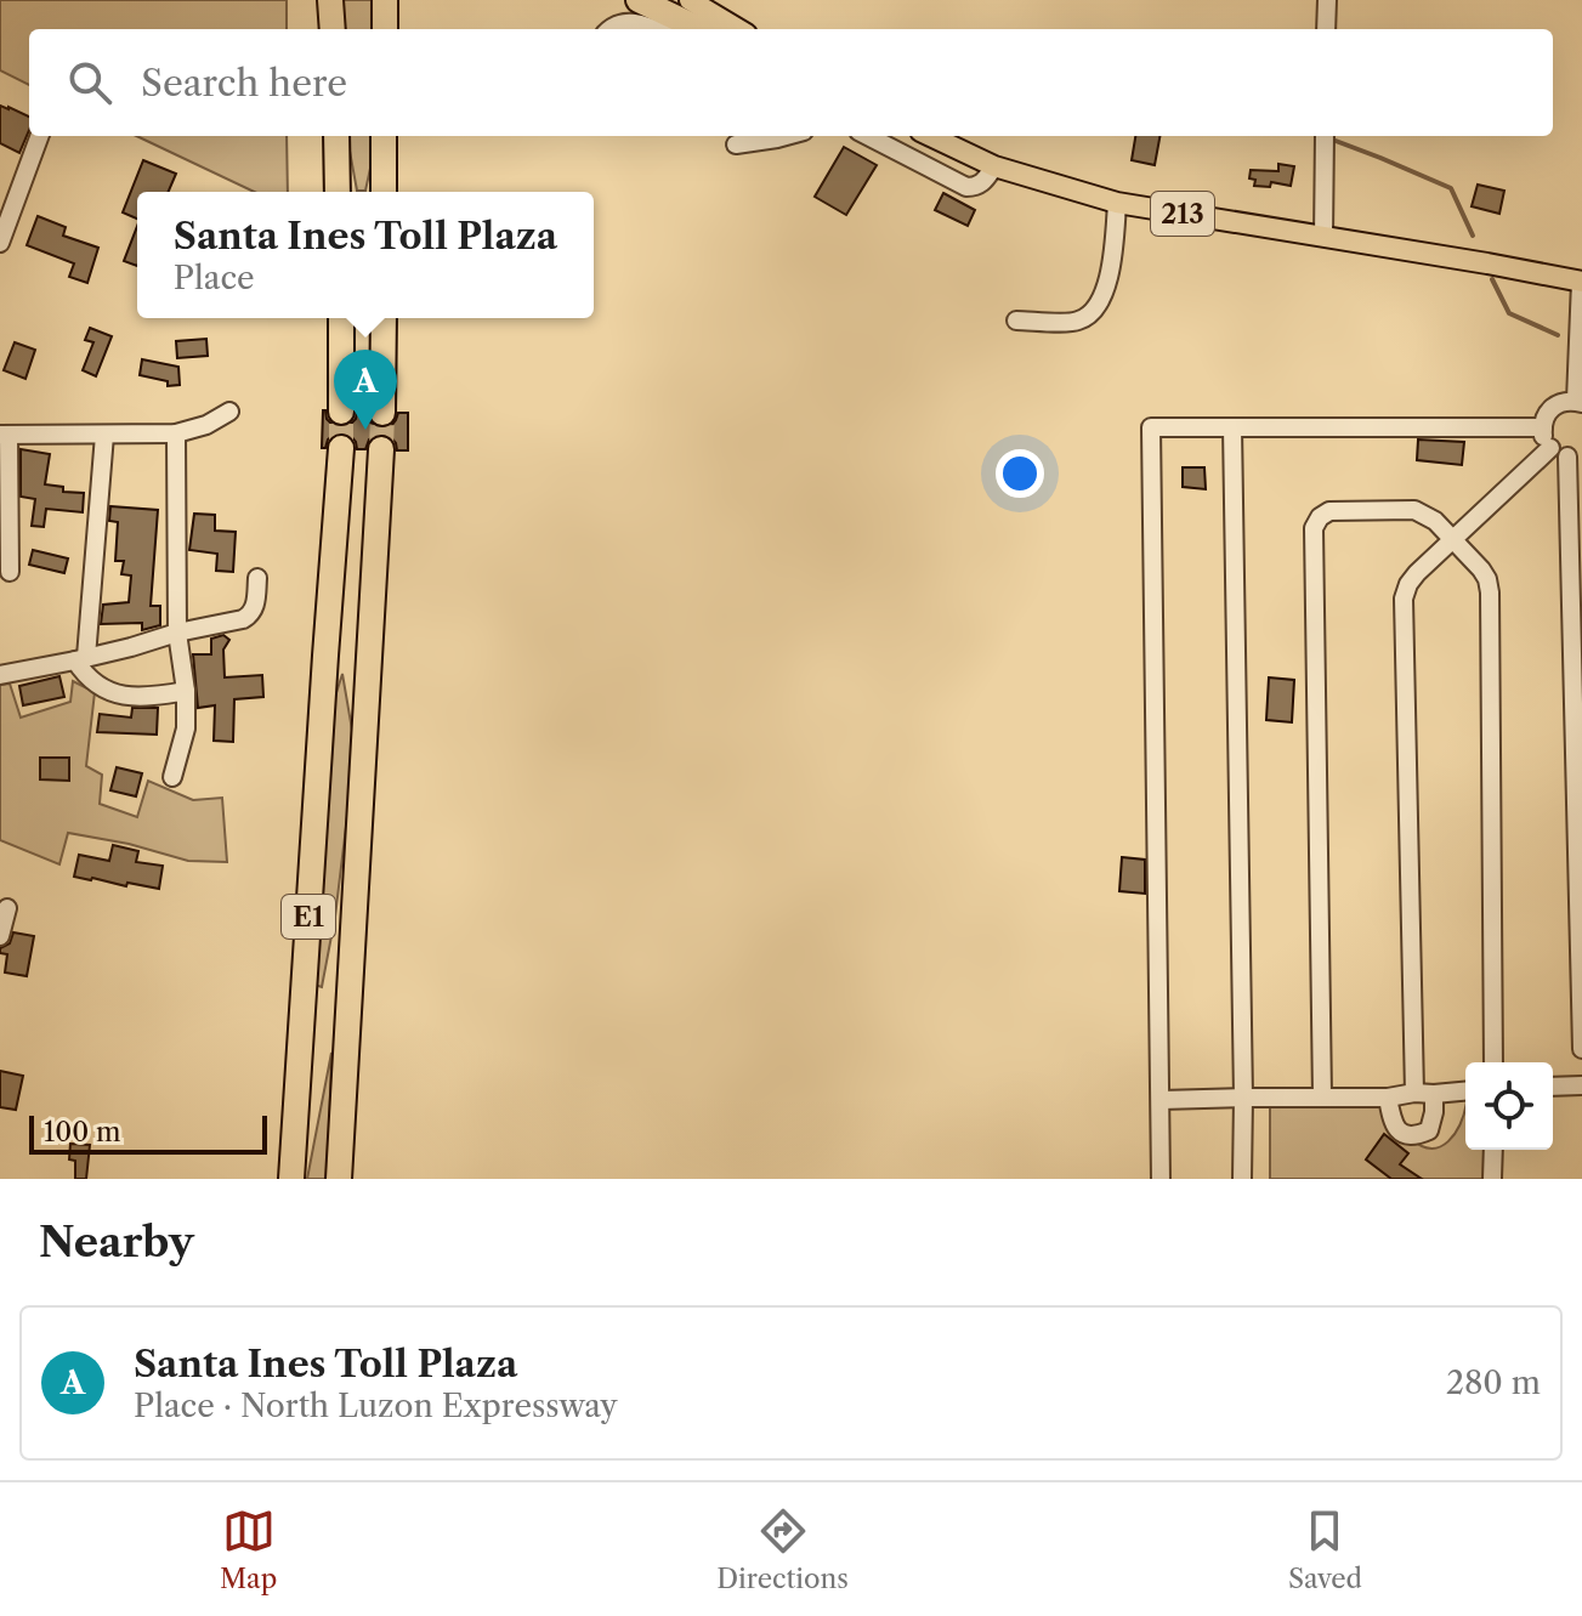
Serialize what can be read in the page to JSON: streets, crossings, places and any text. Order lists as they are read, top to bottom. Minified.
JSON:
{"streets":{"highway":["E1"],"main road":["213"]},"scale_bar":"100 m","page":{"search":"Search here","popup":["Santa Ines Toll Plaza","Place"],"pins":"A","scale":"100 m","heading":"Nearby","list":[{"mark":"A","name":"Santa Ines Toll Plaza","note":"Place · North Luzon Expressway","value":"280 m"}],"nav":["Map","Directions","Saved"]}}
